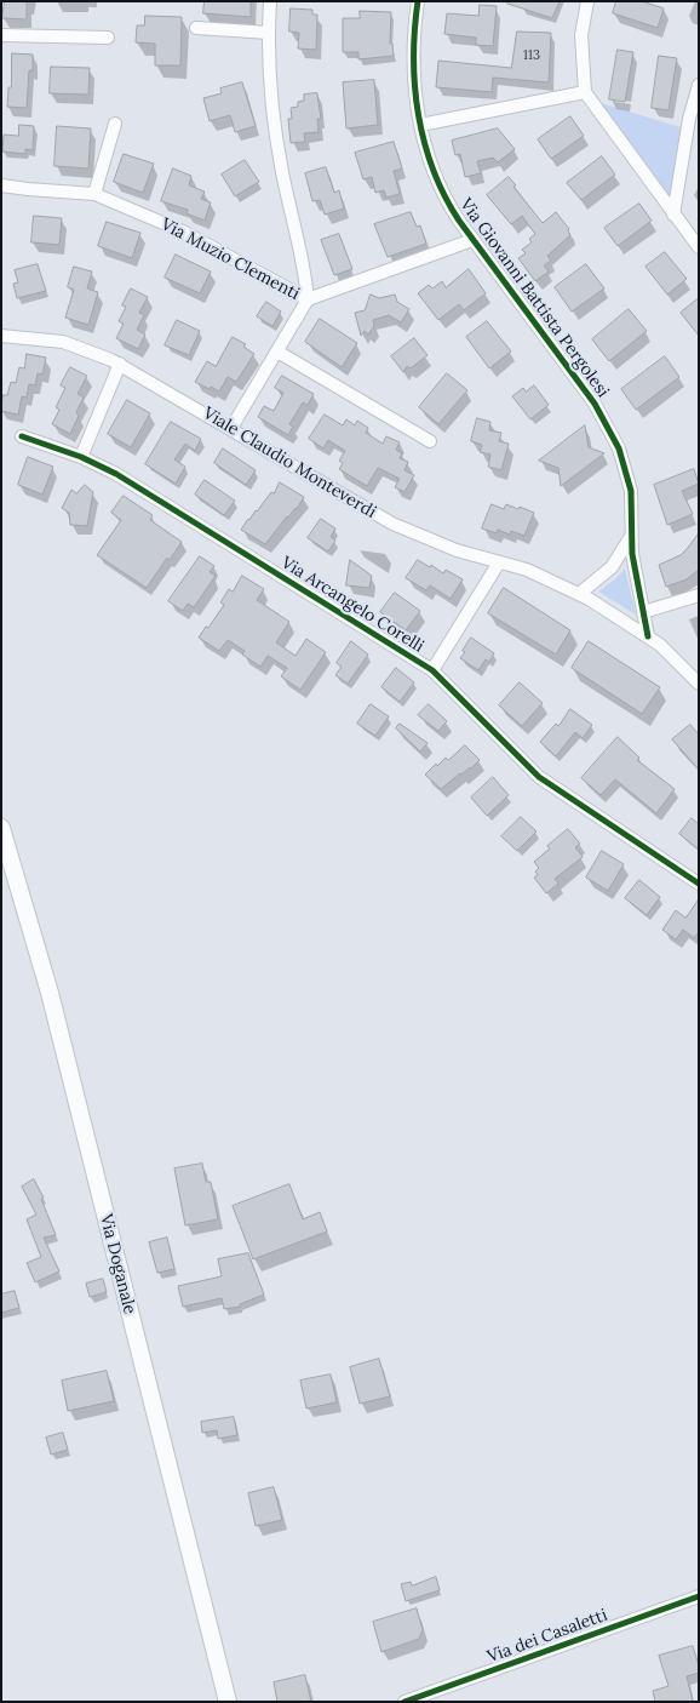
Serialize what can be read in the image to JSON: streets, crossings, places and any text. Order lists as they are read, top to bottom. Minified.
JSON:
{"streets":{"main road":["Via Doganale"],"street":["Via Muzio Clementi","Via Giovanni Battista Pergolesi","Viale Claudio Monteverdi","Via Arcangelo Corelli","Via dei Casaletti"]},"crossings":[["Via Giovanni Battista Pergolesi","Viale Claudio Monteverdi"]],"house_numbers":["113"]}
